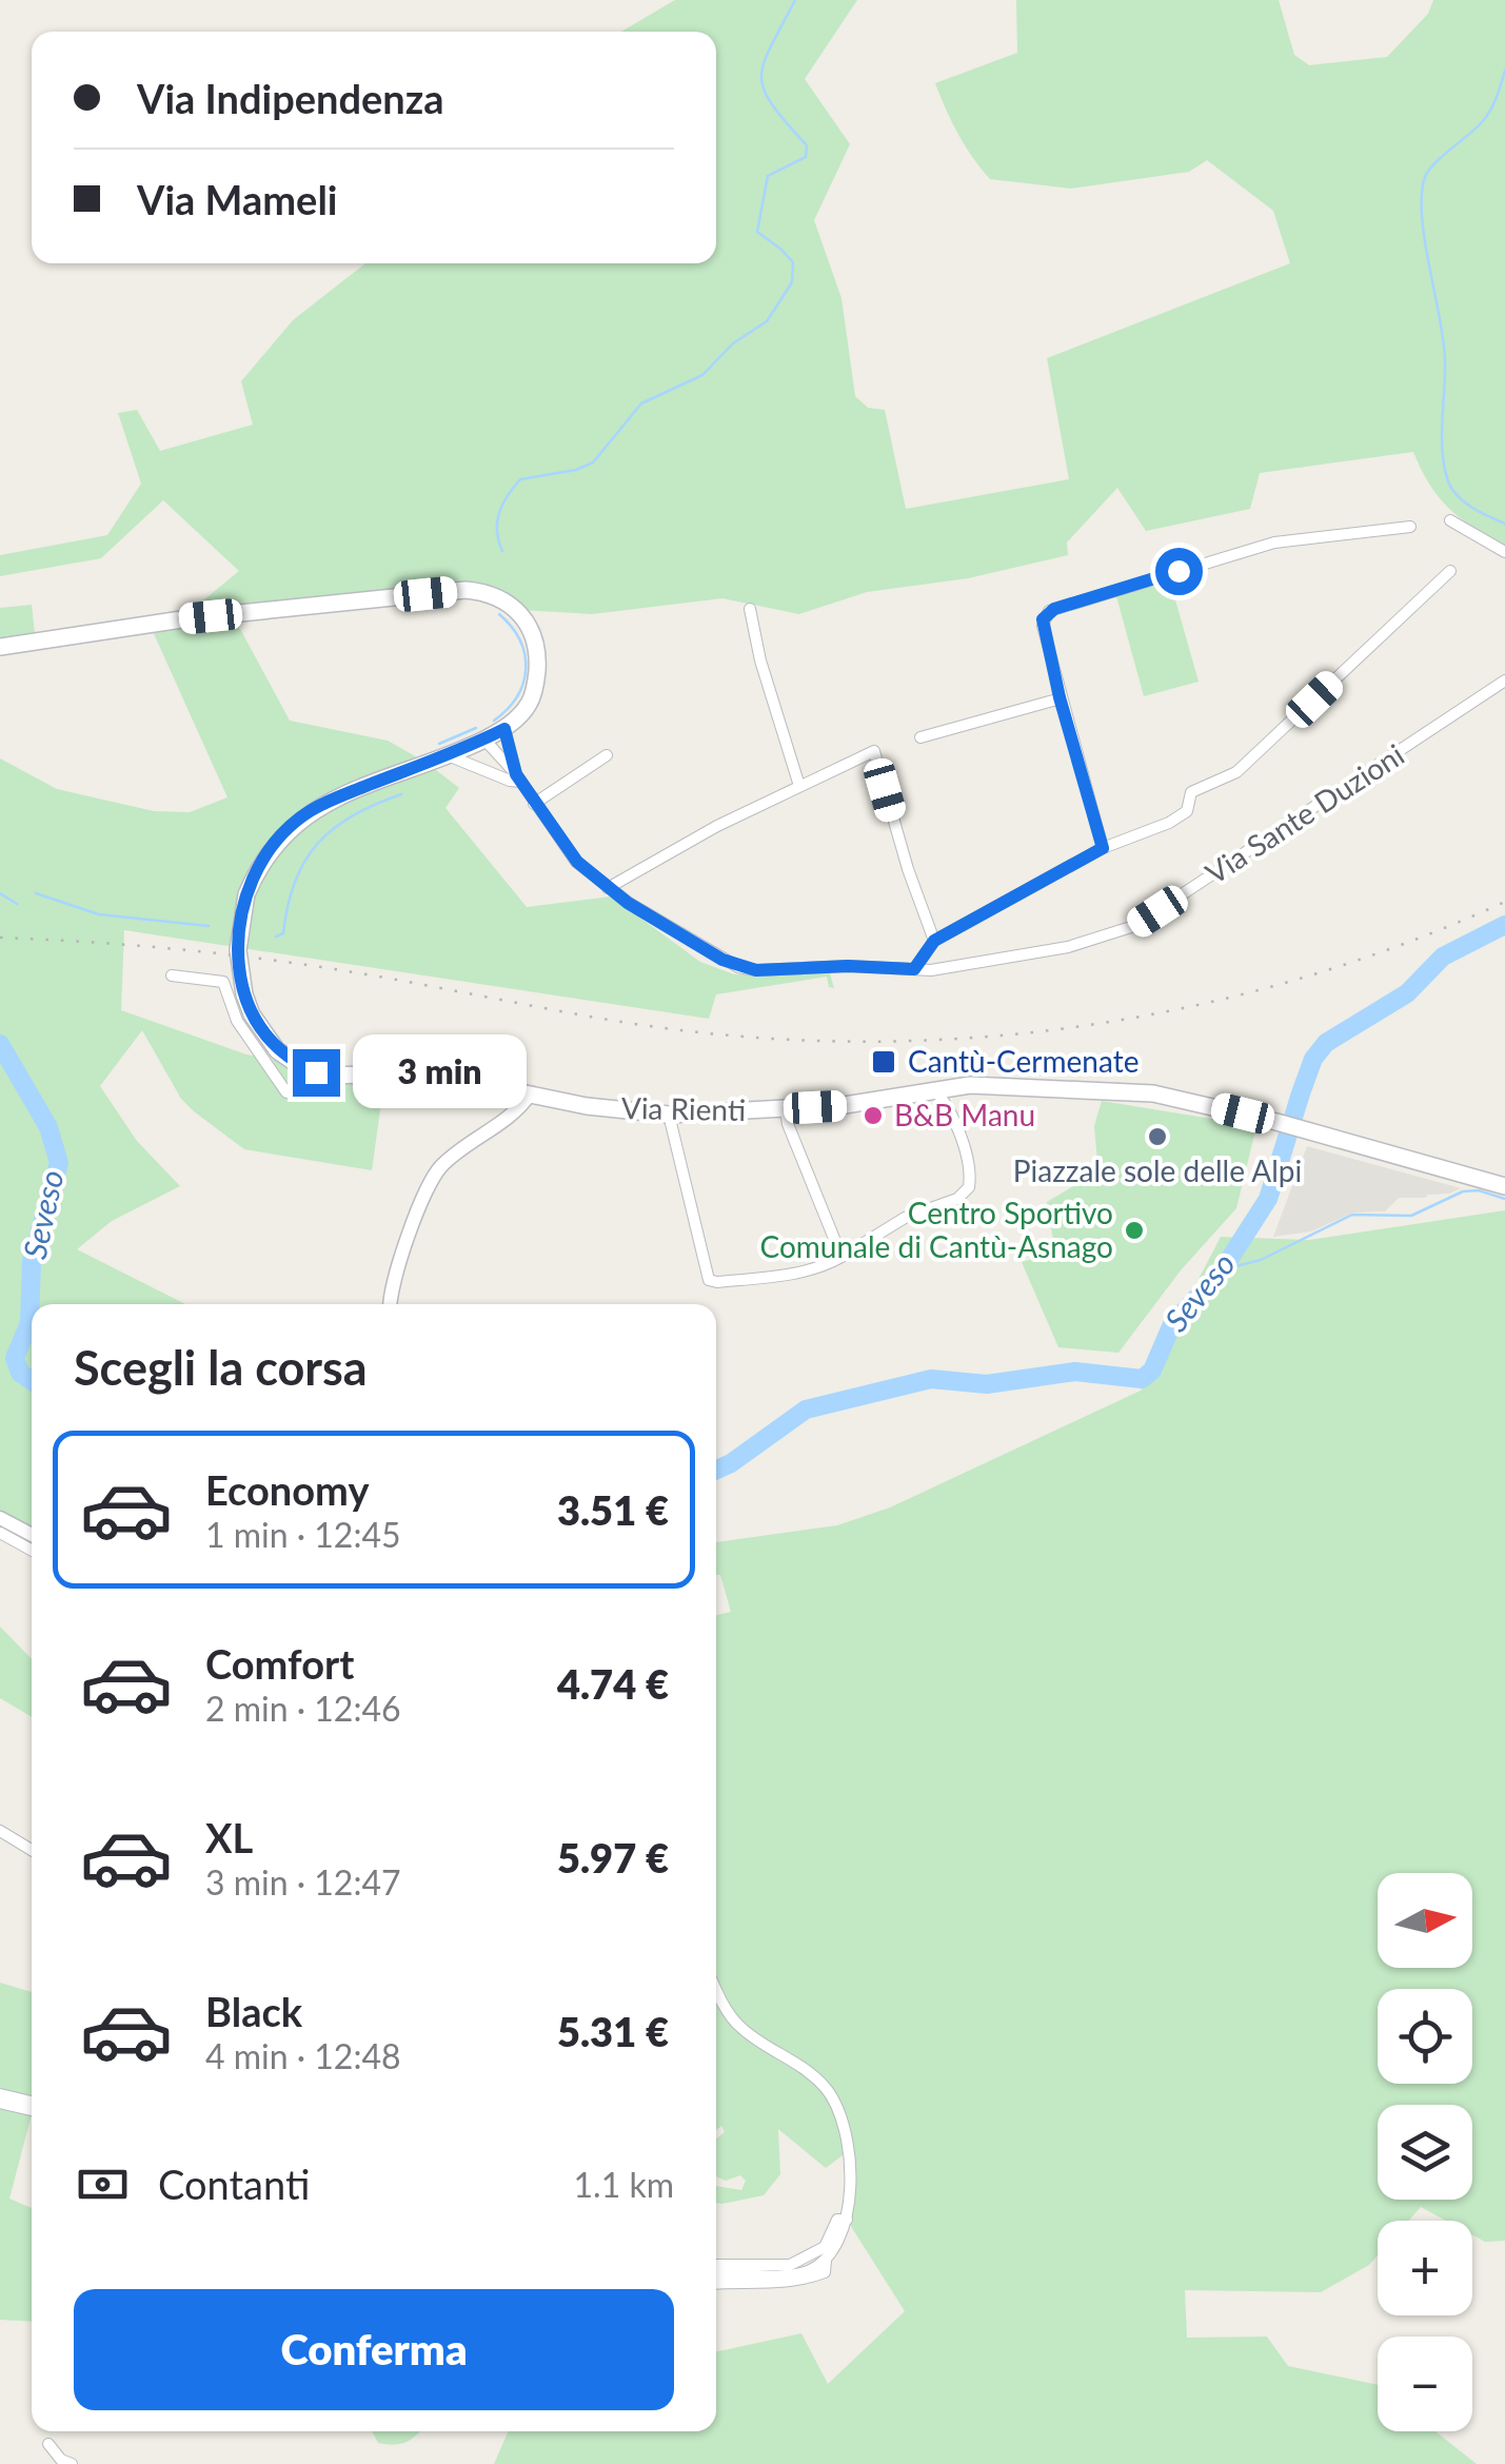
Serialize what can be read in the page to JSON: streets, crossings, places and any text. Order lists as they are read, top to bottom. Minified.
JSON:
{"streets":{"main road":["Via Rienti"],"street":["Via Sante Duzioni"]},"water":["Seveso"],"places":{"transit":["Cantù-Cermenate"],"other":["B&B Manu","Piazzale sole delle Alpi","Centro Sportivo Comunale di Cantù-Asnago"]},"north":"right","page":{"banner":["Via Indipendenza","Via Mameli"],"bubble":"3 min","heading":"Scegli la corsa","list":[{"name":"Economy","note":"1 min · 12:45","value":"3.51 €"},{"name":"Comfort","note":"2 min · 12:46","value":"4.74 €"},{"name":"XL","note":"3 min · 12:47","value":"5.97 €"},{"name":"Black","note":"4 min · 12:48","value":"5.31 €"}],"map_buttons":["+","−"],"pay":["Contanti","1.1 km"],"buttons":"Conferma"}}
